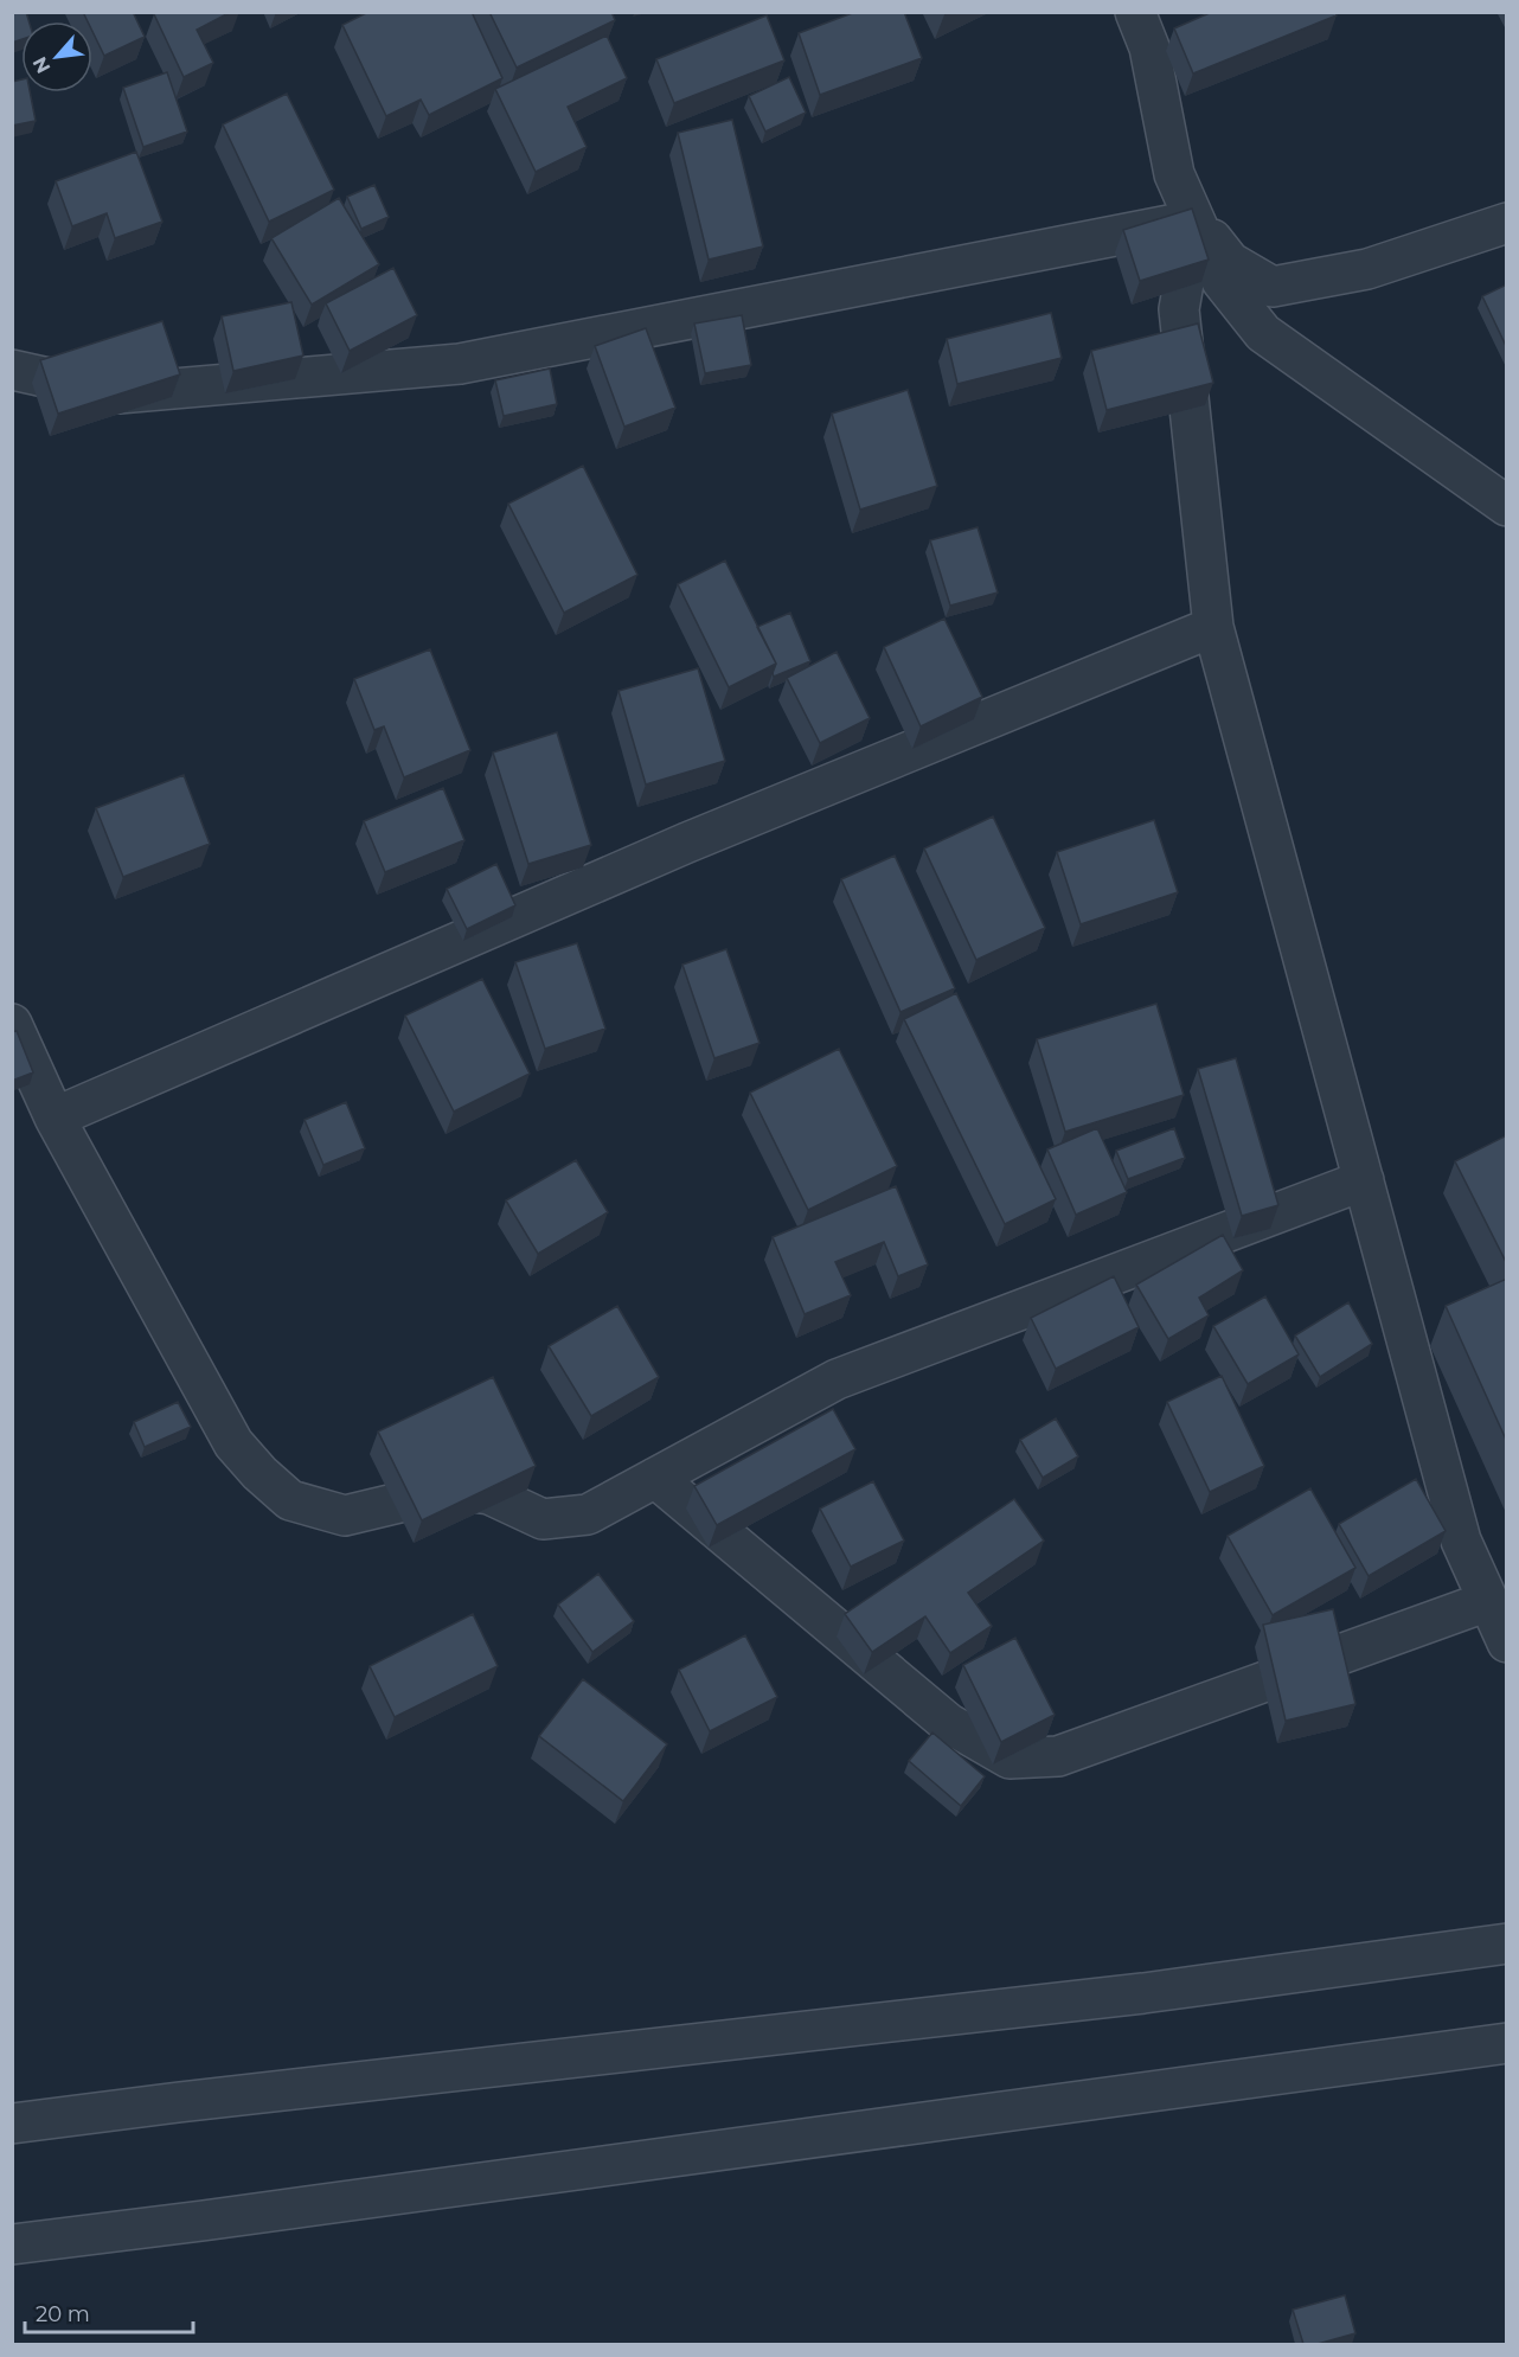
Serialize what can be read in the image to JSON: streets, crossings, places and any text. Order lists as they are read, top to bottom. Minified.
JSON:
{"scale_bar":"20 m","north":"bottom left"}
